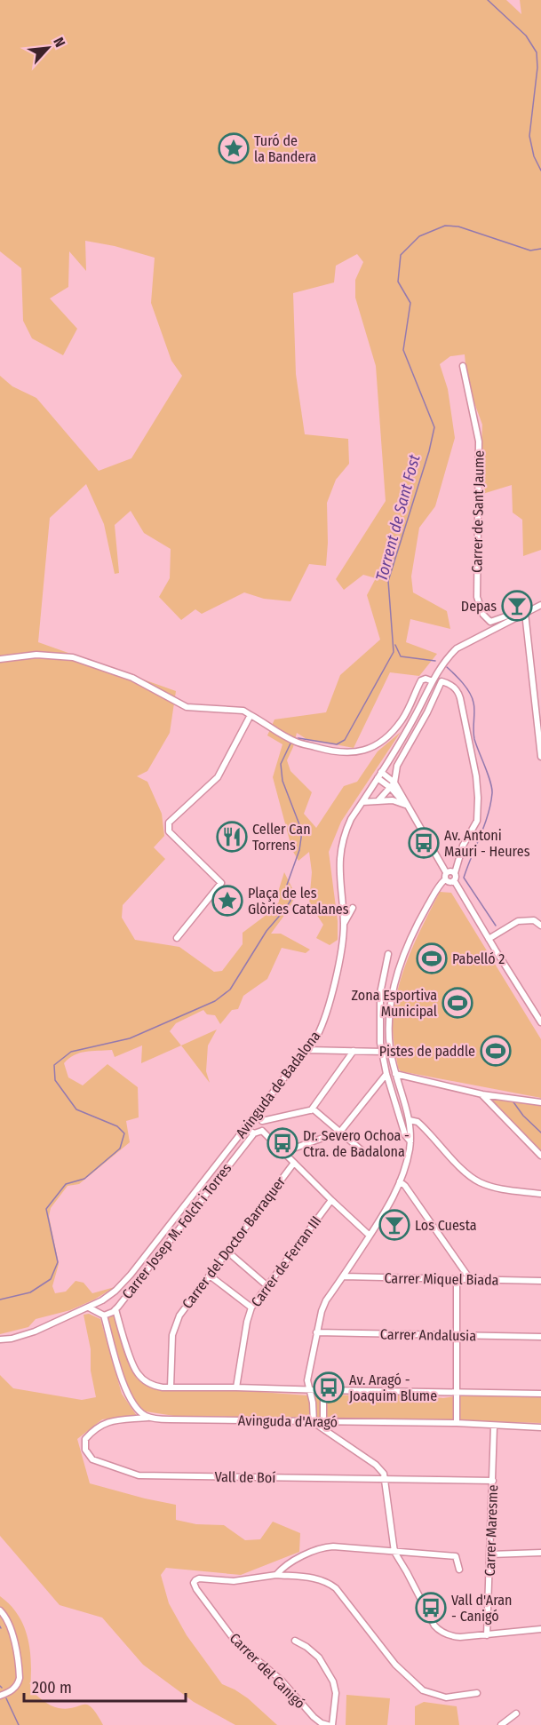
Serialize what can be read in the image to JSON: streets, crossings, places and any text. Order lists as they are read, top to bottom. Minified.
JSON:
{"streets":{"street":["Carrer de Sant Jaume","Avinguda de Badalona","Carrer Josep M. Folch i Torres","Carrer del Doctor Barraquer","Carrer de Ferran III","Carrer Miquel Biada","Carrer Andalusia","Avinguda d'Aragó","Vall de Boí","Carrer Maresme","Carrer del Canigó"]},"crossings":[["Carrer de Sant Jaume","Avinguda de Badalona"],["Avinguda d'Aragó","Vall de Boí"],["Avinguda d'Aragó","Carrer Maresme"],["Vall de Boí","Carrer Maresme"]],"water":["Torrent de Sant Fost"],"places":{"place":["Turó de la Bandera","Plaça de les Glòries Catalanes"],"bar":["Depas","Los Cuesta"],"restaurant":["Celler Can Torrens"],"bus stop":["Av. Antoni Mauri - Heures","Dr. Severo Ochoa - Ctra. de Badalona","Av. Aragó - Joaquim Blume","Vall d'Aran - Canigó"],"sports":["Pabelló 2","Zona Esportiva Municipal","Pistes de paddle"]},"scale_bar":"200 m","north":"top right"}
